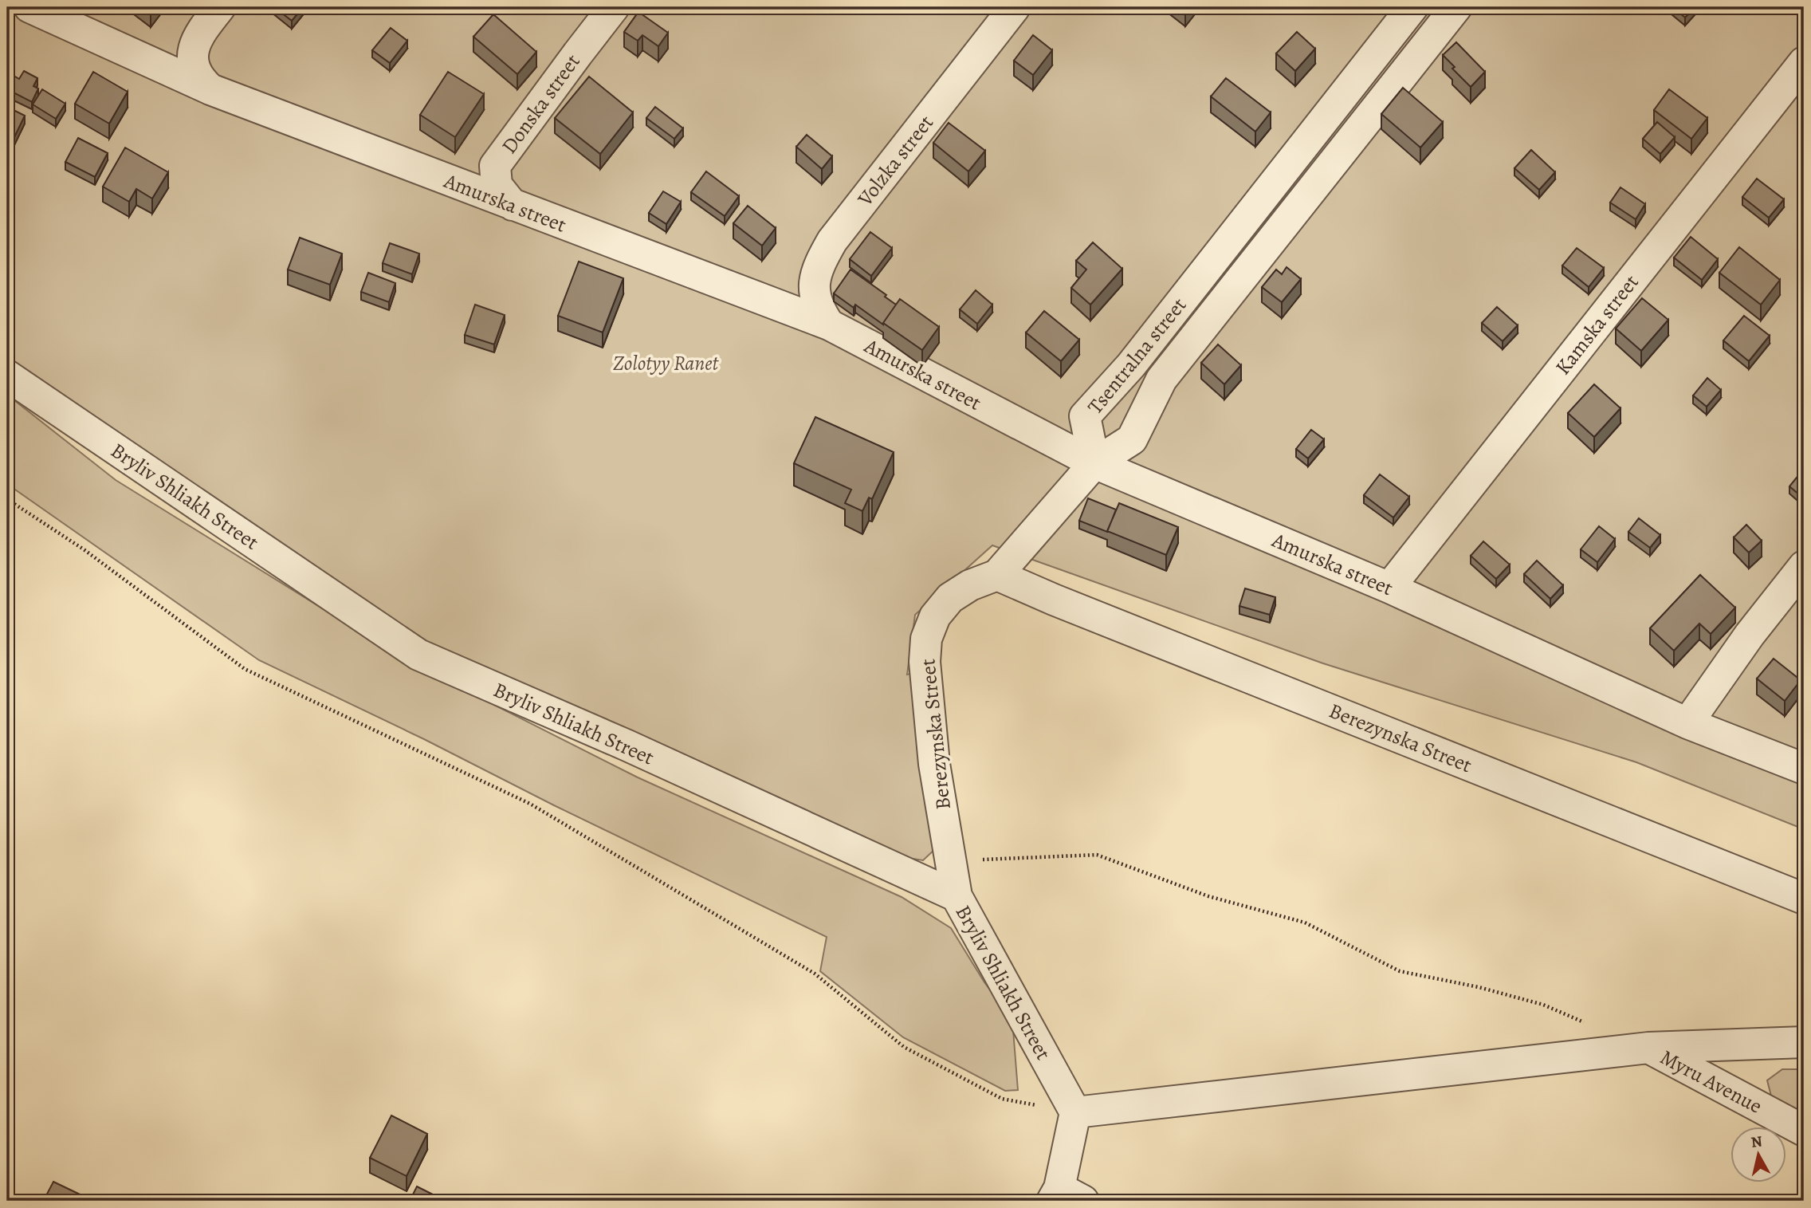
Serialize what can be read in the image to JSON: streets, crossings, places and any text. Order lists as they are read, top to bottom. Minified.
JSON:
{"streets":{"street":["Donska street","Volzka street","Amurska street","Kamska street","Tsentralna street","Bryliv Shliakh Street","Berezynska Street","Myru Avenue"]},"crossings":[["Donska street","Amurska street"],["Volzka street","Amurska street"],["Amurska street","Kamska street"],["Amurska street","Tsentralna street"],["Amurska street","Berezynska Street"],["Tsentralna street","Berezynska Street"],["Bryliv Shliakh Street","Berezynska Street"]],"parks":["Zolotyy Ranet"],"north":"top"}
